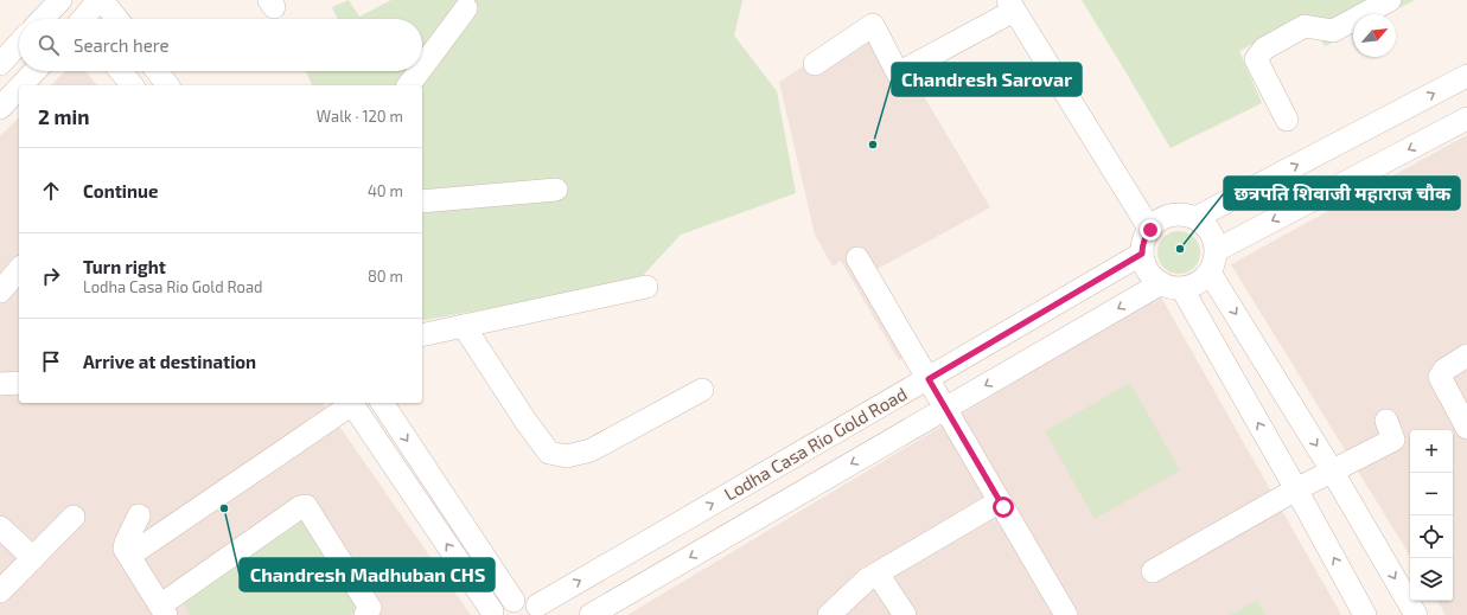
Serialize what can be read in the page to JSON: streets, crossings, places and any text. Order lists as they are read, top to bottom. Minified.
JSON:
{"streets":{"street":["Lodha Casa Rio Gold Road"]},"places":["Chandresh Sarovar","छत्रपति शिवाजी महाराज चौक","Chandresh Madhuban CHS"],"north":"top right","page":{"search":"Search here","heading":["2 min","Walk · 120 m"],"list":[["Continue","40 m"],["Turn right","Lodha Casa Rio Gold Road","80 m"],"Arrive at destination"],"map_buttons":["+","−"]}}
